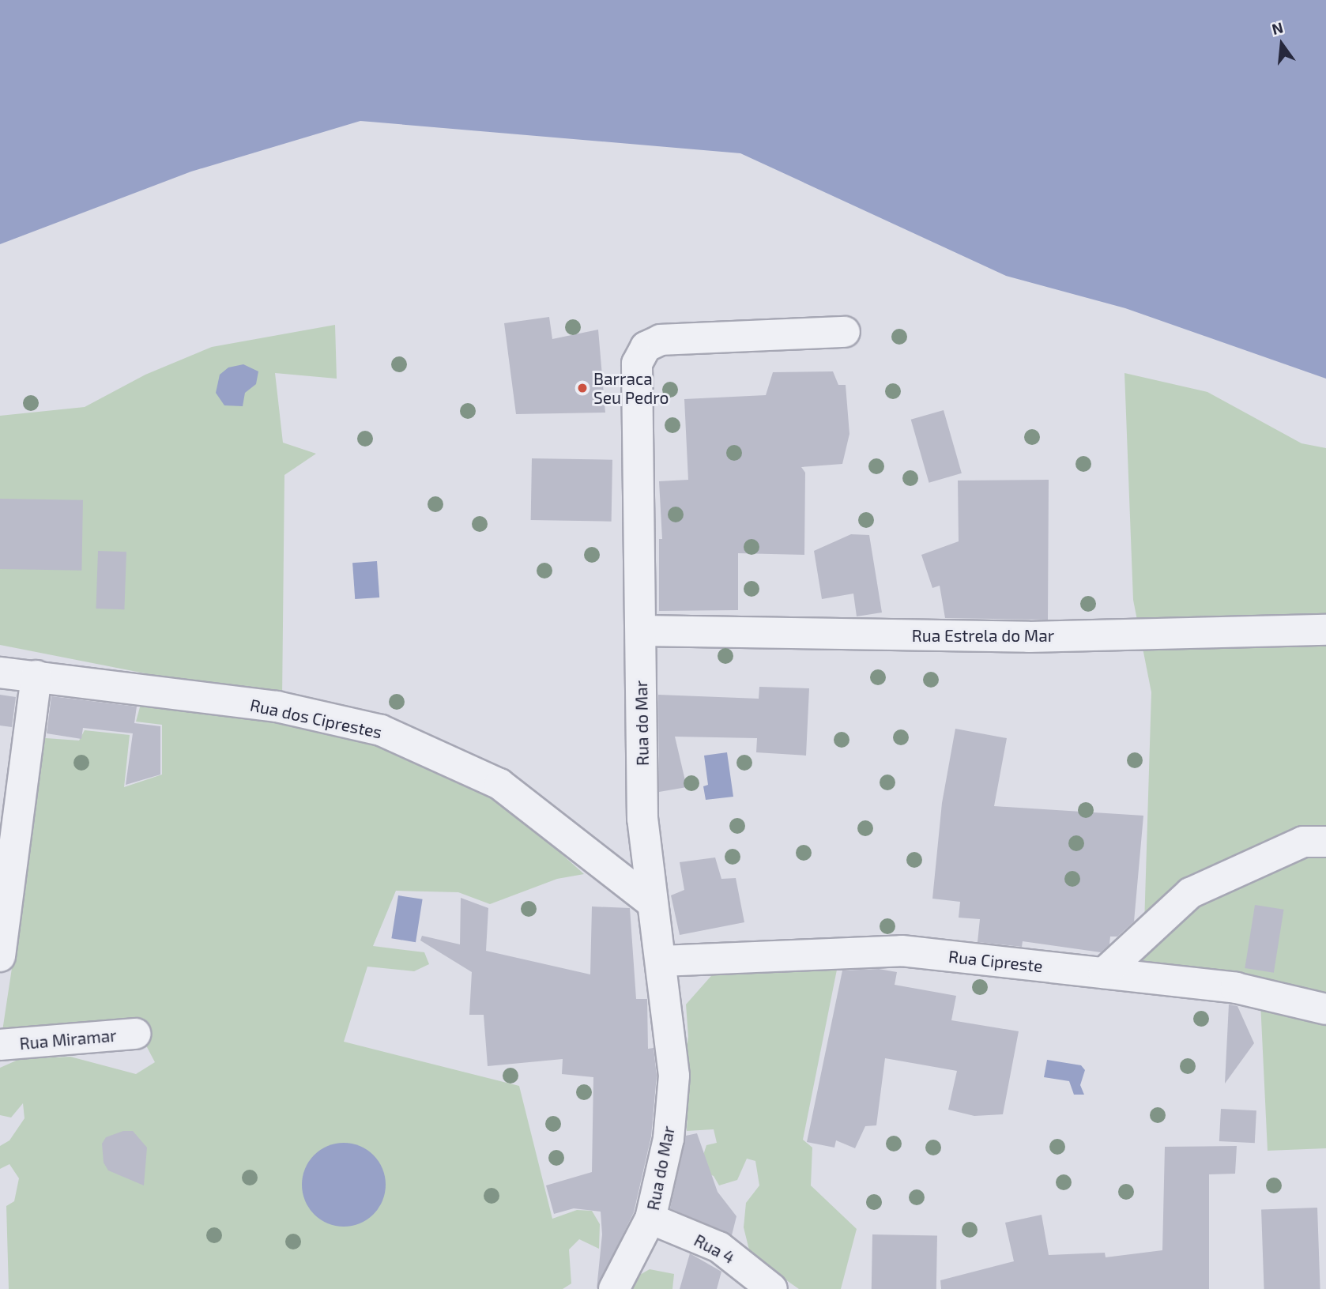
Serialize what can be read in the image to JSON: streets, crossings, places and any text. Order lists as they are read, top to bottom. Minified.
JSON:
{"streets":{"street":["Rua Estrela do Mar","Rua dos Ciprestes","Rua do Mar","Rua Cipreste","Rua Miramar","Rua 4"]},"crossings":[["Rua Estrela do Mar","Rua do Mar"],["Rua dos Ciprestes","Rua do Mar"],["Rua do Mar","Rua Cipreste"],["Rua do Mar","Rua 4"]],"places":["Barraca Seu Pedro"],"north":"top"}
